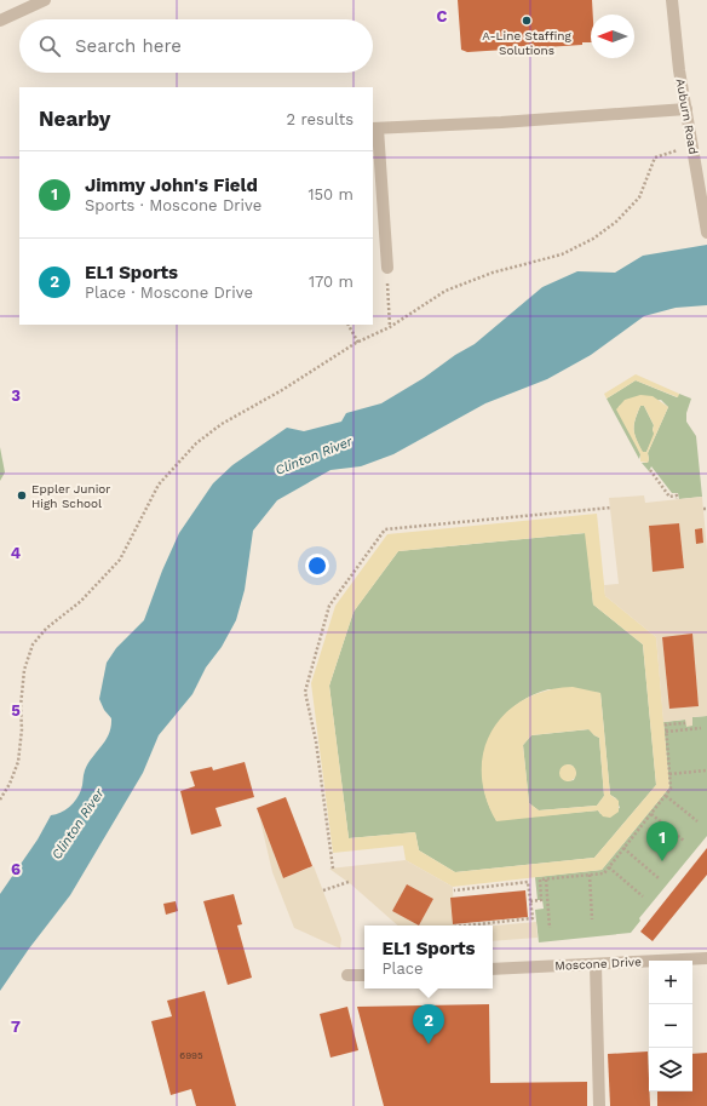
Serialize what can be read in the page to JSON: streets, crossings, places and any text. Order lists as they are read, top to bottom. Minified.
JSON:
{"streets":{"street":["Auburn Road","Moscone Drive"]},"water":["Clinton River"],"places":["A-Line Staffing Solutions","Eppler Junior High School"],"house_numbers":["6995"],"north":"left","page":{"search":"Search here","heading":["Nearby","2 results"],"list":[{"mark":"1","name":"Jimmy John's Field","note":"Sports · Moscone Drive","value":"150 m"},{"mark":"2","name":"EL1 Sports","note":"Place · Moscone Drive","value":"170 m"}],"pins":["1","2"],"popup":["EL1 Sports","Place"],"map_buttons":["+","−"]},"grid":{"columns":["C"],"rows":["3","4","5","6","7"]}}
